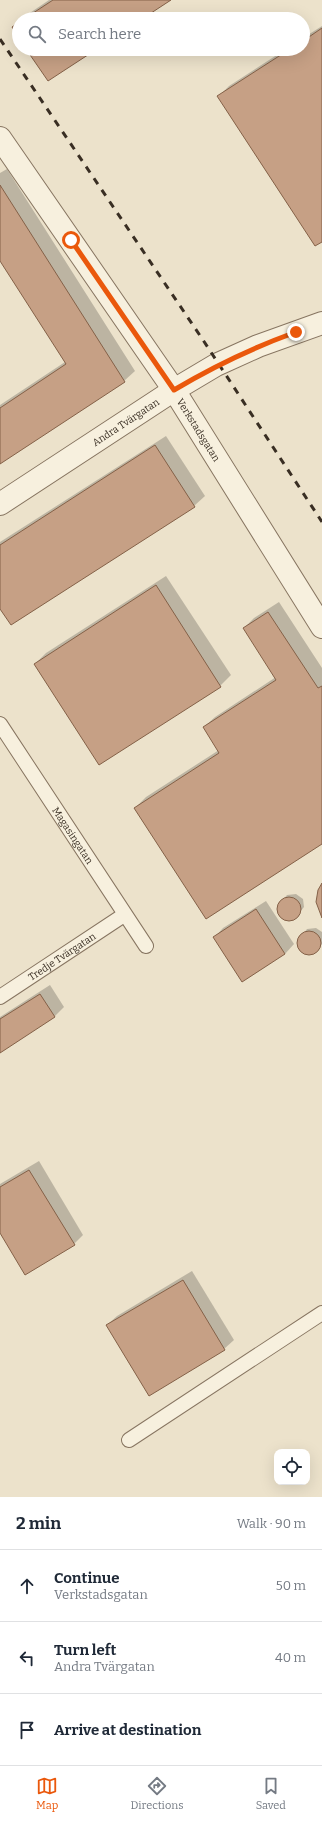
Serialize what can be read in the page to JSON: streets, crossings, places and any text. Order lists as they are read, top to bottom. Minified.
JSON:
{"streets":{"street":["Andra Tvärgatan","Verkstadsgatan"],"lane":["Magasingatan","Tredje Tvärgatan"]},"crossings":[["Andra Tvärgatan","Verkstadsgatan"],["Magasingatan","Tredje Tvärgatan"]],"page":{"search":"Search here","heading":["2 min","Walk · 90 m"],"list":[["Continue","Verkstadsgatan","50 m"],["Turn left","Andra Tvärgatan","40 m"],"Arrive at destination"],"nav":["Map","Directions","Saved"]}}
